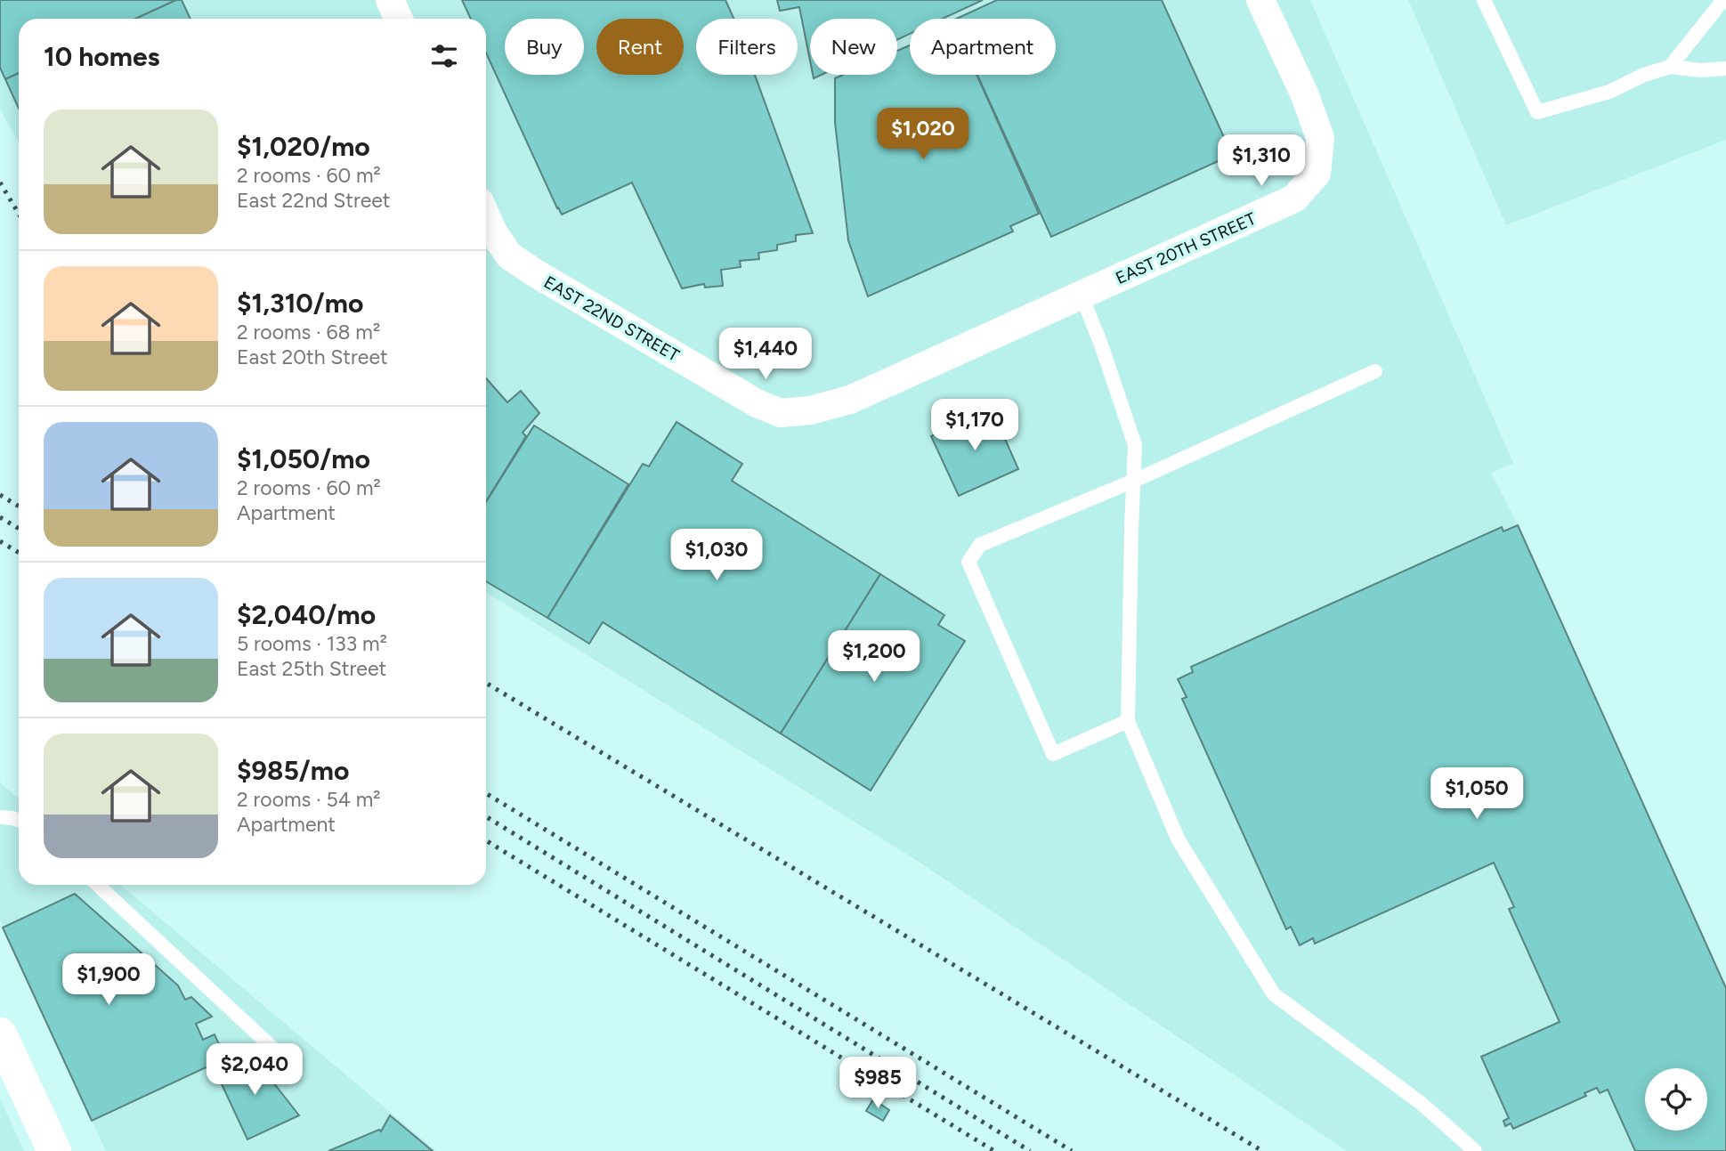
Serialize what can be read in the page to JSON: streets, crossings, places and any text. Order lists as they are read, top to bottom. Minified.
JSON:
{"streets":{"street":["EAST 20TH STREET","EAST 22ND STREET"]},"crossings":[["EAST 20TH STREET","EAST 22ND STREET"]],"page":{"chip":["Buy","Rent","Filters","New","Apartment"],"heading":"10 homes","list":[{"name":"$1,020/mo","note":"2 rooms · 60 m² · East 22nd Street"},{"name":"$1,310/mo","note":"2 rooms · 68 m² · East 20th Street"},{"name":"$1,050/mo","note":"2 rooms · 60 m² · Apartment"},{"name":"$2,040/mo","note":"5 rooms · 133 m² · East 25th Street"},{"name":"$985/mo","note":"2 rooms · 54 m² · Apartment"}],"price":["$1,020","$1,310","$1,440","$1,170","$1,030","$1,200","$1,050","$1,900","$2,040","$985"]}}
